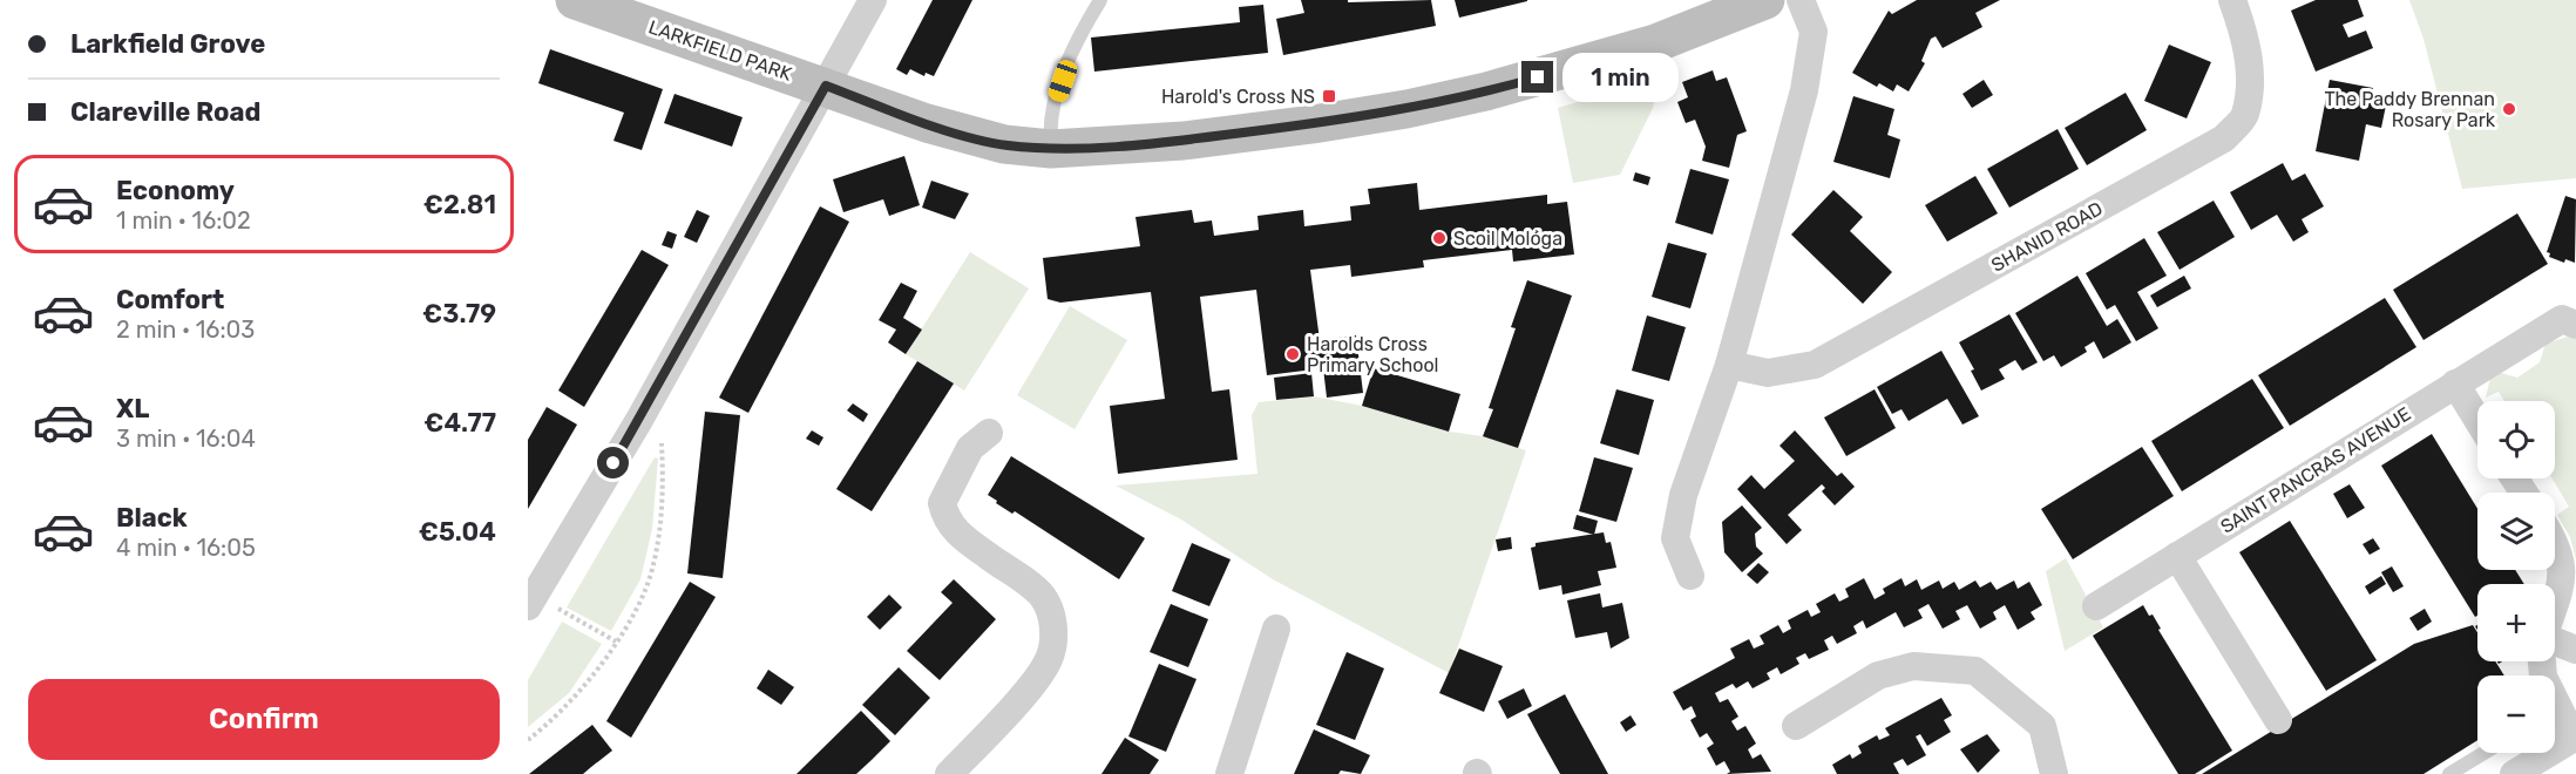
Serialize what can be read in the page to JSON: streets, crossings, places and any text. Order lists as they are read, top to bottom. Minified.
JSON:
{"streets":{"street":["LARKFIELD PARK","SHANID ROAD","SAINT PANCRAS AVENUE"]},"places":{"transit":["Harold's Cross NS"],"other":["The Paddy Brennan Rosary Park","Scoil Mológa","Harolds Cross Primary School"]},"page":{"banner":["Larkfield Grove","Clareville Road"],"bubble":"1 min","list":[{"name":"Economy","note":"1 min · 16:02","value":"€2.81"},{"name":"Comfort","note":"2 min · 16:03","value":"€3.79"},{"name":"XL","note":"3 min · 16:04","value":"€4.77"},{"name":"Black","note":"4 min · 16:05","value":"€5.04"}],"map_buttons":["+","−"],"buttons":"Confirm"}}
